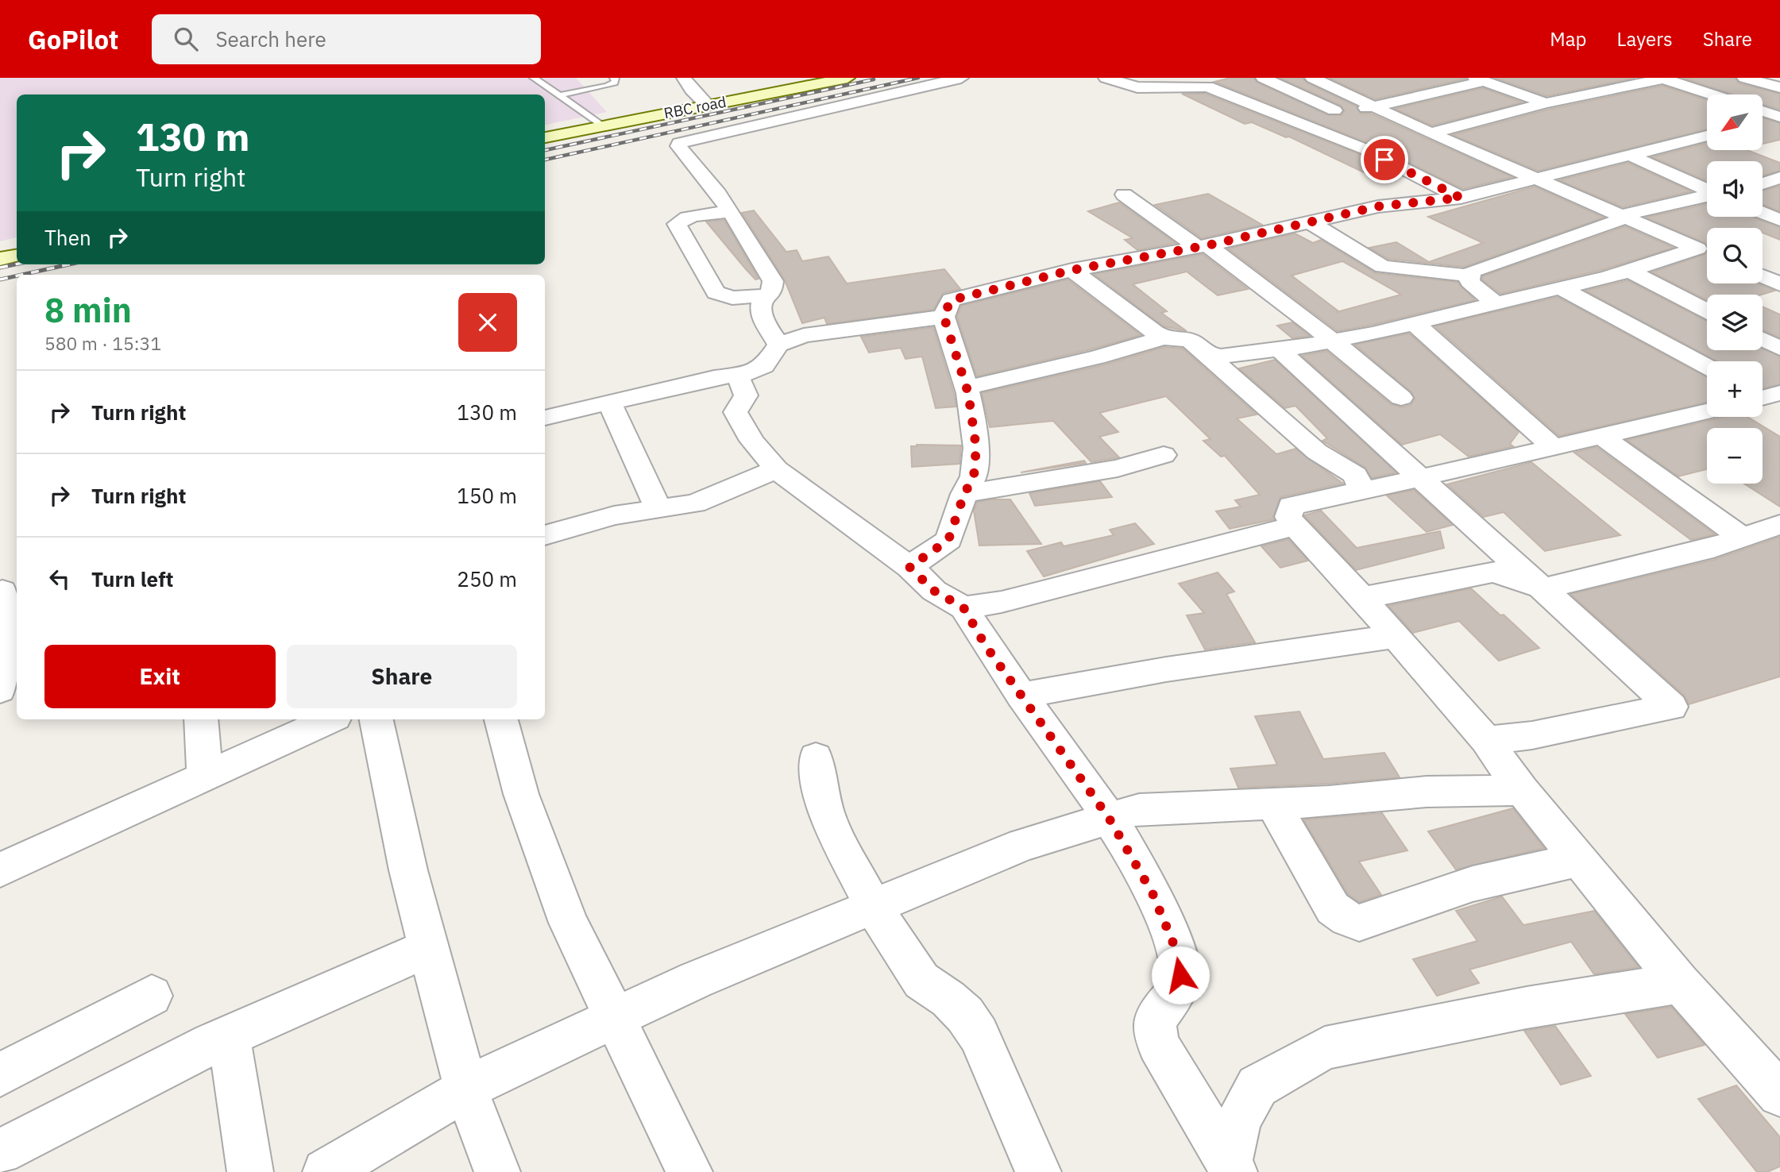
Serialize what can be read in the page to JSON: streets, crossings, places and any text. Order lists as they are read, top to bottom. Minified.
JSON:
{"streets":{"street":["RBC road"]},"north":"bottom left","page":{"header":"GoPilot","search":"Search here","nav":["Map","Layers","Share"],"map_buttons":["+","−"],"turn":["130 m","Turn right"],"then":"Then","heading":["8 min","580 m · 15:31"],"list":[{"name":"Turn right","value":"130 m"},{"name":"Turn right","value":"150 m"},{"name":"Turn left","value":"250 m"}],"buttons":["Exit","Share"]}}
